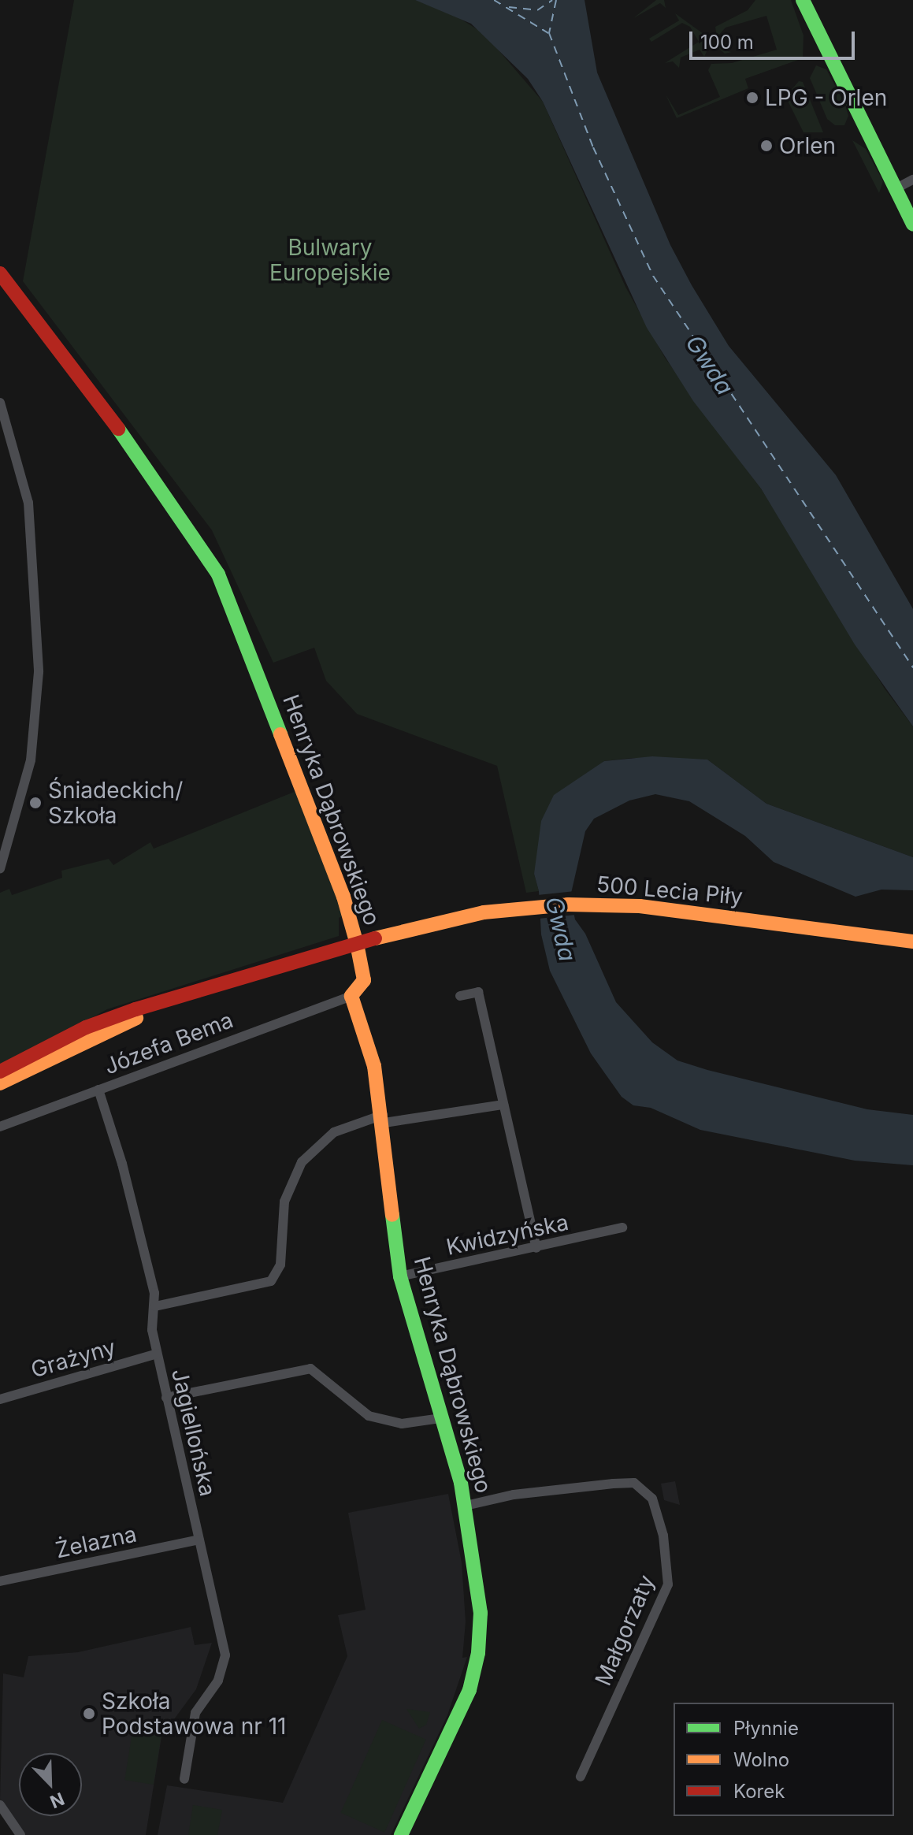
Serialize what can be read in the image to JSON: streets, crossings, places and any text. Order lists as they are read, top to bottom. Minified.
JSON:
{"streets":{"street":["Henryka Dąbrowskiego","500 Lecia Piły","Józefa Bema","Kwidzyńska","Grażyny","Jagiellońska","Żelazna","Małgorzaty"]},"crossings":[["Henryka Dąbrowskiego","500 Lecia Piły"],["Henryka Dąbrowskiego","Józefa Bema"],["Henryka Dąbrowskiego","Kwidzyńska"],["Henryka Dąbrowskiego","Małgorzaty"],["Józefa Bema","Jagiellońska"],["Grażyny","Jagiellońska"],["Jagiellońska","Żelazna"]],"water":["Gwda"],"parks":["Bulwary Europejskie"],"places":["LPG - Orlen","Orlen","Śniadeckich/ Szkoła","Szkoła Podstawowa nr 11"],"legend":["Płynnie","Wolno","Korek"],"scale_bar":"100 m","north":"bottom right"}
